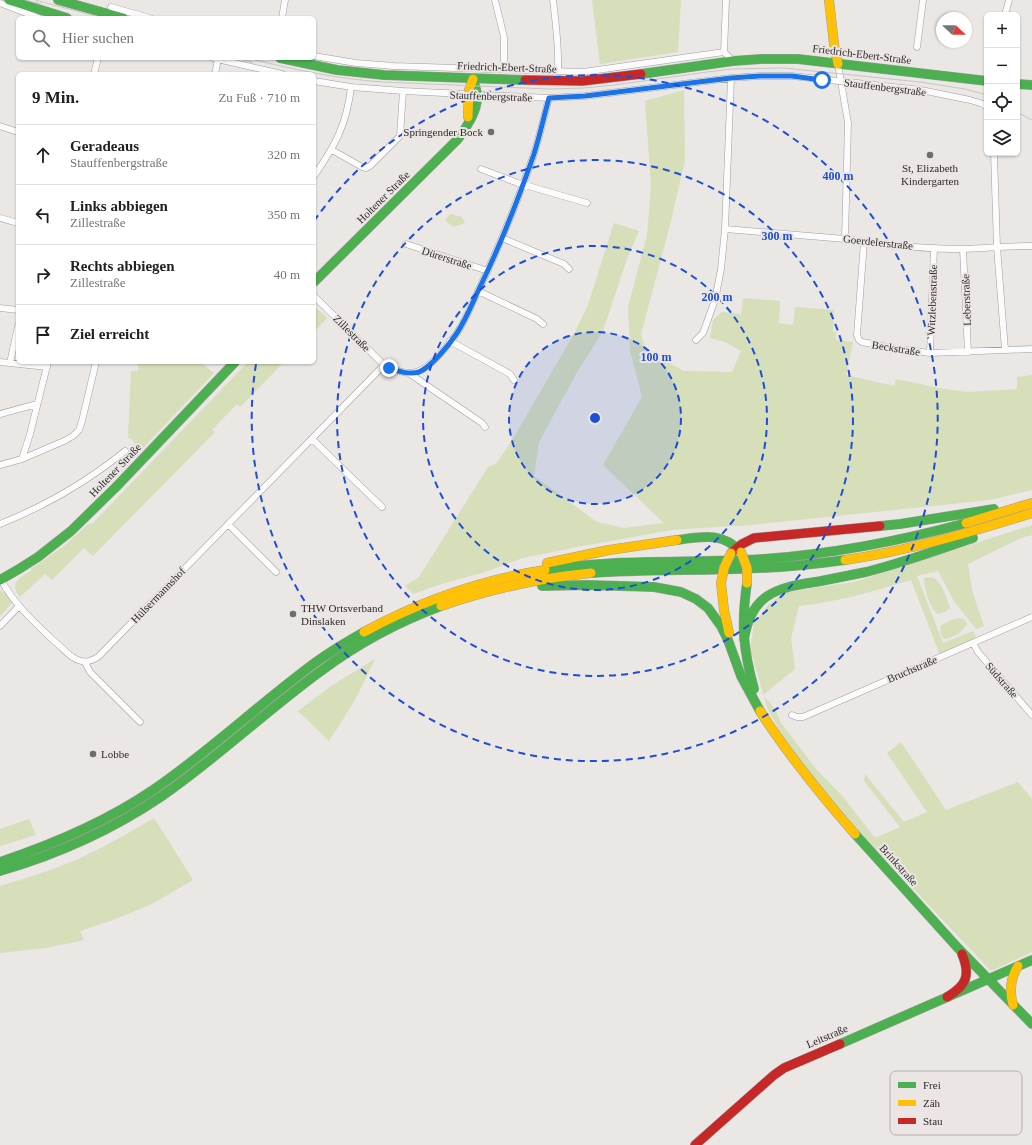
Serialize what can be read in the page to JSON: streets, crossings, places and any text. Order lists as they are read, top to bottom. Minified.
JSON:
{"streets":{"main road":["Friedrich-Ebert-Straße","Holtener Straße","Brinkstraße","Leitstraße"],"street":["Stauffenbergstraße","Goerdelerstraße","Dürerstraße","Witzlebenstraße","Leberstraße","Zillestraße","Beckstraße","Hülsermannshof","Bruchstraße","Südstraße"]},"crossings":[["Friedrich-Ebert-Straße","Holtener Straße"],["Stauffenbergstraße","Holtener Straße"],["Goerdelerstraße","Witzlebenstraße"],["Goerdelerstraße","Leberstraße"],["Goerdelerstraße","Beckstraße"],["Witzlebenstraße","Beckstraße"],["Leberstraße","Beckstraße"],["Zillestraße","Hülsermannshof"],["Bruchstraße","Südstraße"],["Brinkstraße","Leitstraße"]],"places":["Springender Bock","St, Elizabeth Kindergarten","THW Ortsverband Dinslaken","Lobbe"],"legend":["Frei","Zäh","Stau"],"north":"right","page":{"map_buttons":["+","−"],"search":"Hier suchen","heading":["9 Min.","Zu Fuß · 710 m"],"list":[["Geradeaus","Stauffenbergstraße","320 m"],["Links abbiegen","Zillestraße","350 m"],["Rechts abbiegen","Zillestraße","40 m"],"Ziel erreicht"]},"rings":["400 m","300 m","200 m","100 m"]}
